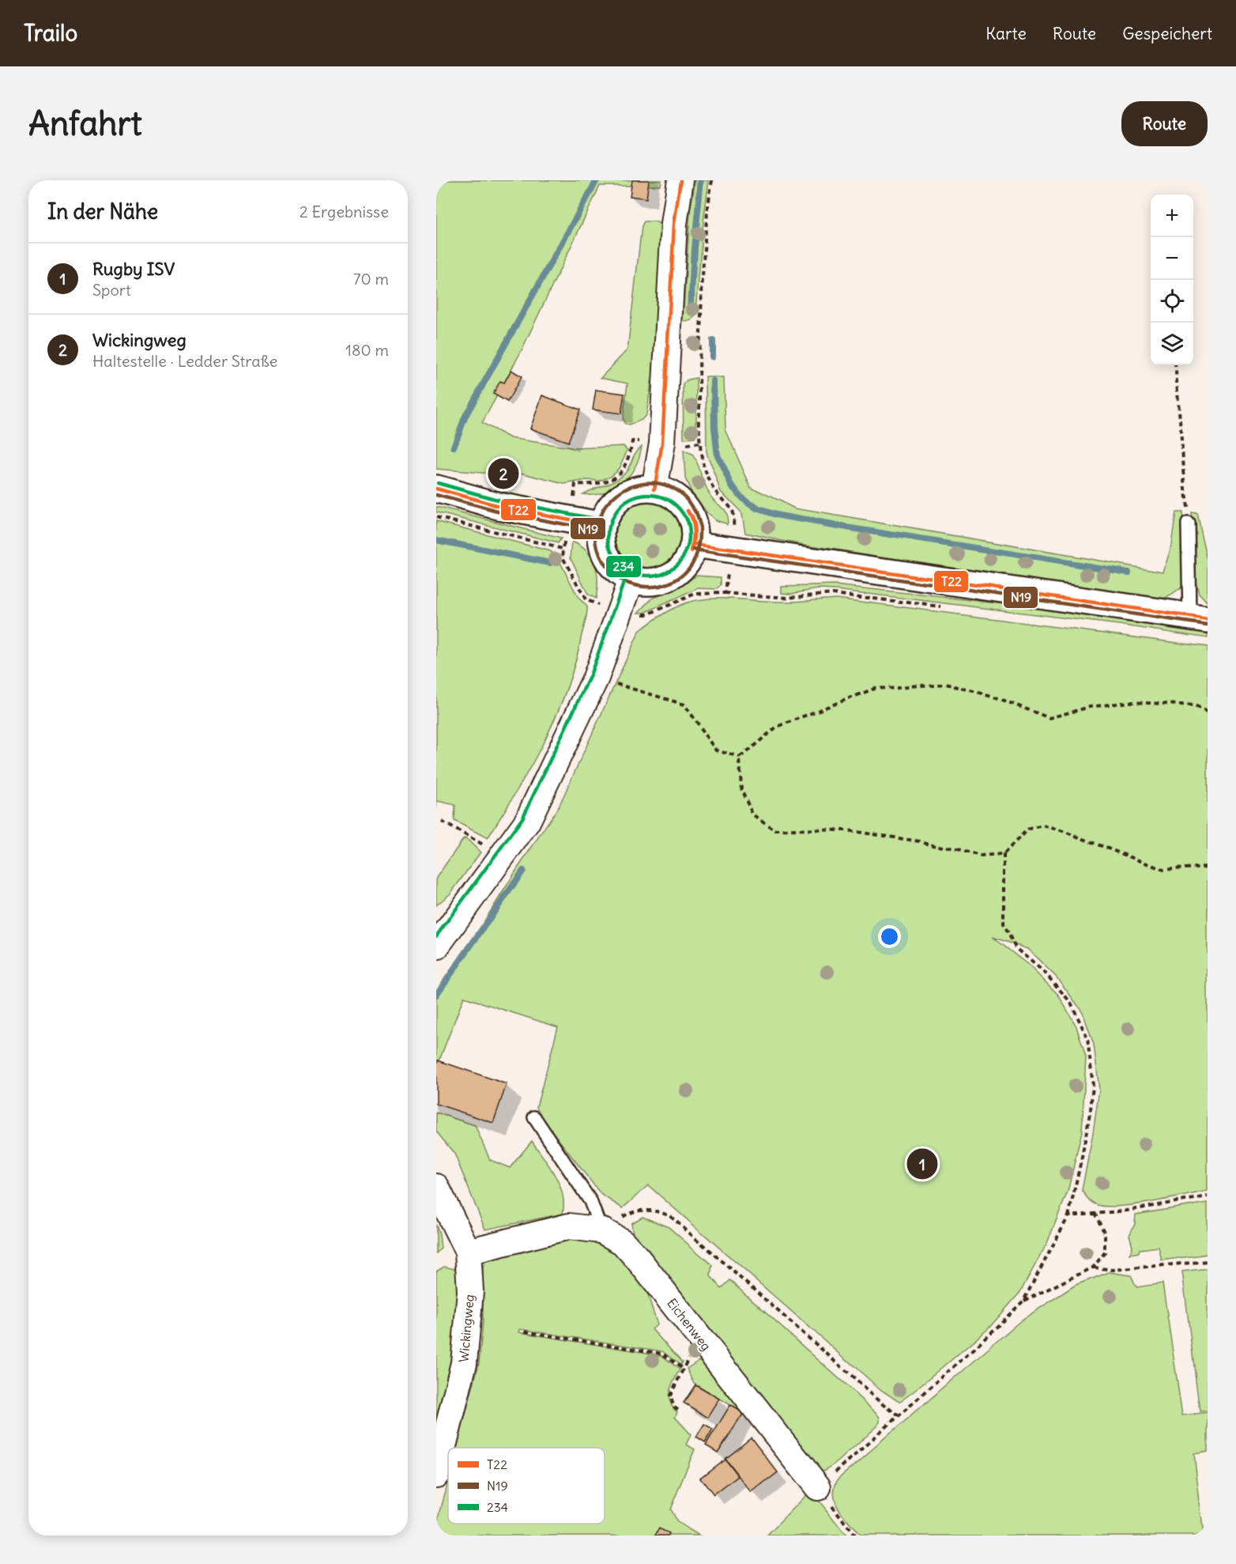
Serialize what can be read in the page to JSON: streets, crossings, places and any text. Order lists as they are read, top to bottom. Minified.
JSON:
{"streets":{"street":["Eichenweg","Wickingweg"]},"crossings":[["Eichenweg","Wickingweg"]],"lines":["transit line T22","transit line N19","transit line 234"],"legend":["T22","N19","234"],"page":{"header":"Trailo","nav":["Karte","Route","Gespeichert"],"buttons":"Route","title":"Anfahrt","heading":["In der Nähe","2 Ergebnisse"],"map_buttons":["+","−"],"list":[{"mark":"1","name":"Rugby ISV","note":"Sport","value":"70 m"},{"mark":"2","name":"Wickingweg","note":"Haltestelle · Ledder Straße","value":"180 m"}],"pins":["2","1"]}}
